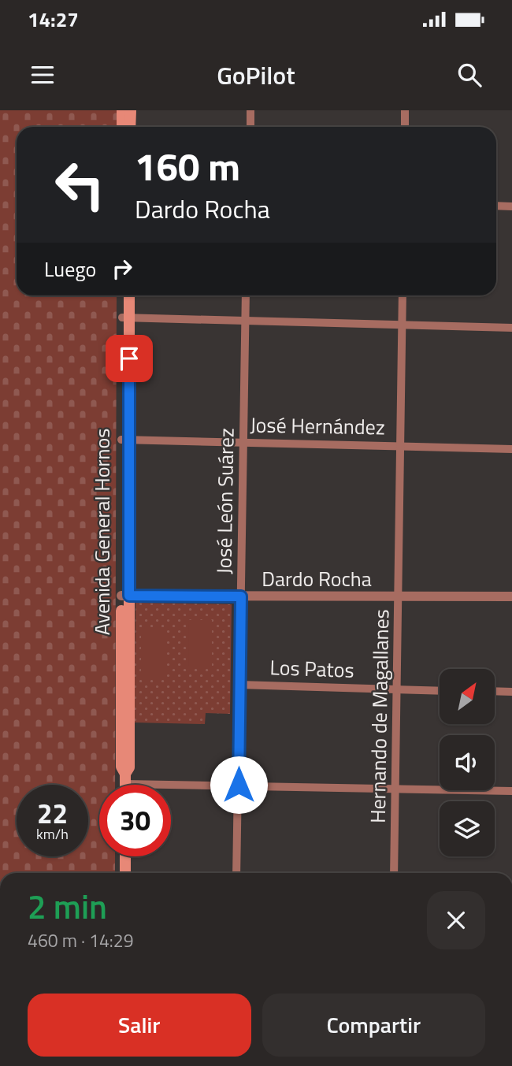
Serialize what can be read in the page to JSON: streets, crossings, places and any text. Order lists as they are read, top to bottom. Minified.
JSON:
{"streets":{"main road":["Avenida General Hornos"],"street":["José Hernández","José León Suárez","Dardo Rocha","Los Patos","Hernando de Magallanes"]},"crossings":[["José Hernández","José León Suárez"],["José Hernández","Avenida General Hornos"],["José Hernández","Hernando de Magallanes"],["José León Suárez","Dardo Rocha"],["José León Suárez","Los Patos"],["Avenida General Hornos","Dardo Rocha"],["Dardo Rocha","Hernando de Magallanes"],["Los Patos","Hernando de Magallanes"]],"north":"top right","page":{"status":"14:27","header":"GoPilot","turn":["160 m","Dardo Rocha"],"then":"Luego","speed":"22 km/h","limit":"30","heading":["2 min","460 m · 14:29"],"buttons":["Salir","Compartir"]}}
